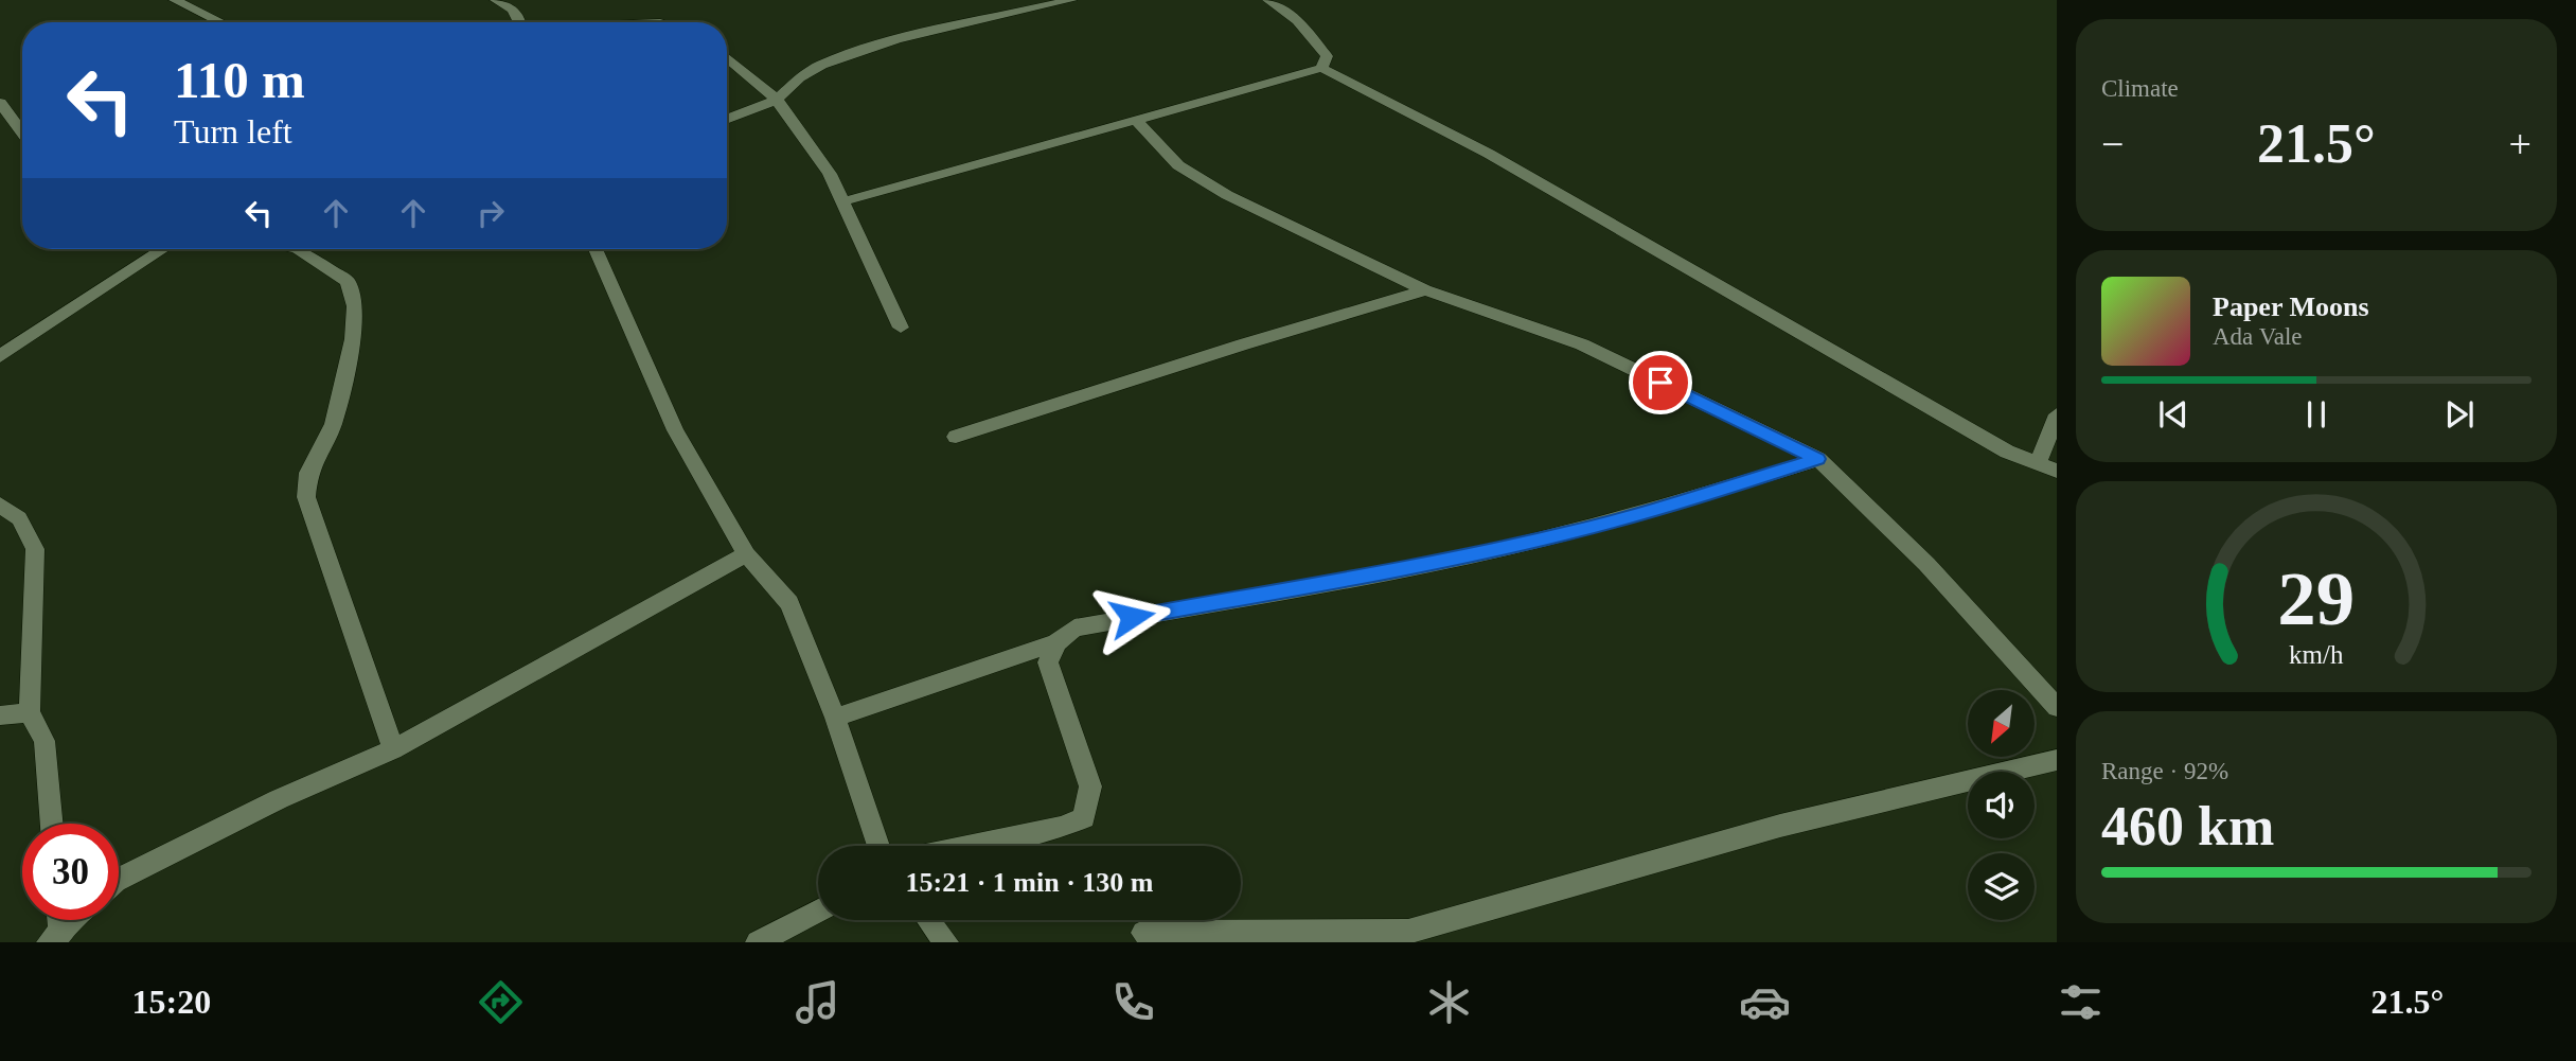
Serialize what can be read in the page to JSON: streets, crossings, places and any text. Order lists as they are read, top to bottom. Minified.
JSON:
{"north":"bottom left","page":{"tile":["Climate",["Range · 92%","460 km"]],"turn":["110 m","Turn left"],"heat":["−","21.5°","+"],"song":["Paper Moons","Ada Vale"],"limit":"30","trip":"15:21 · 1 min · 130 m","tabs":["15:20","21.5°"],"gauge":["29","km/h"]}}
